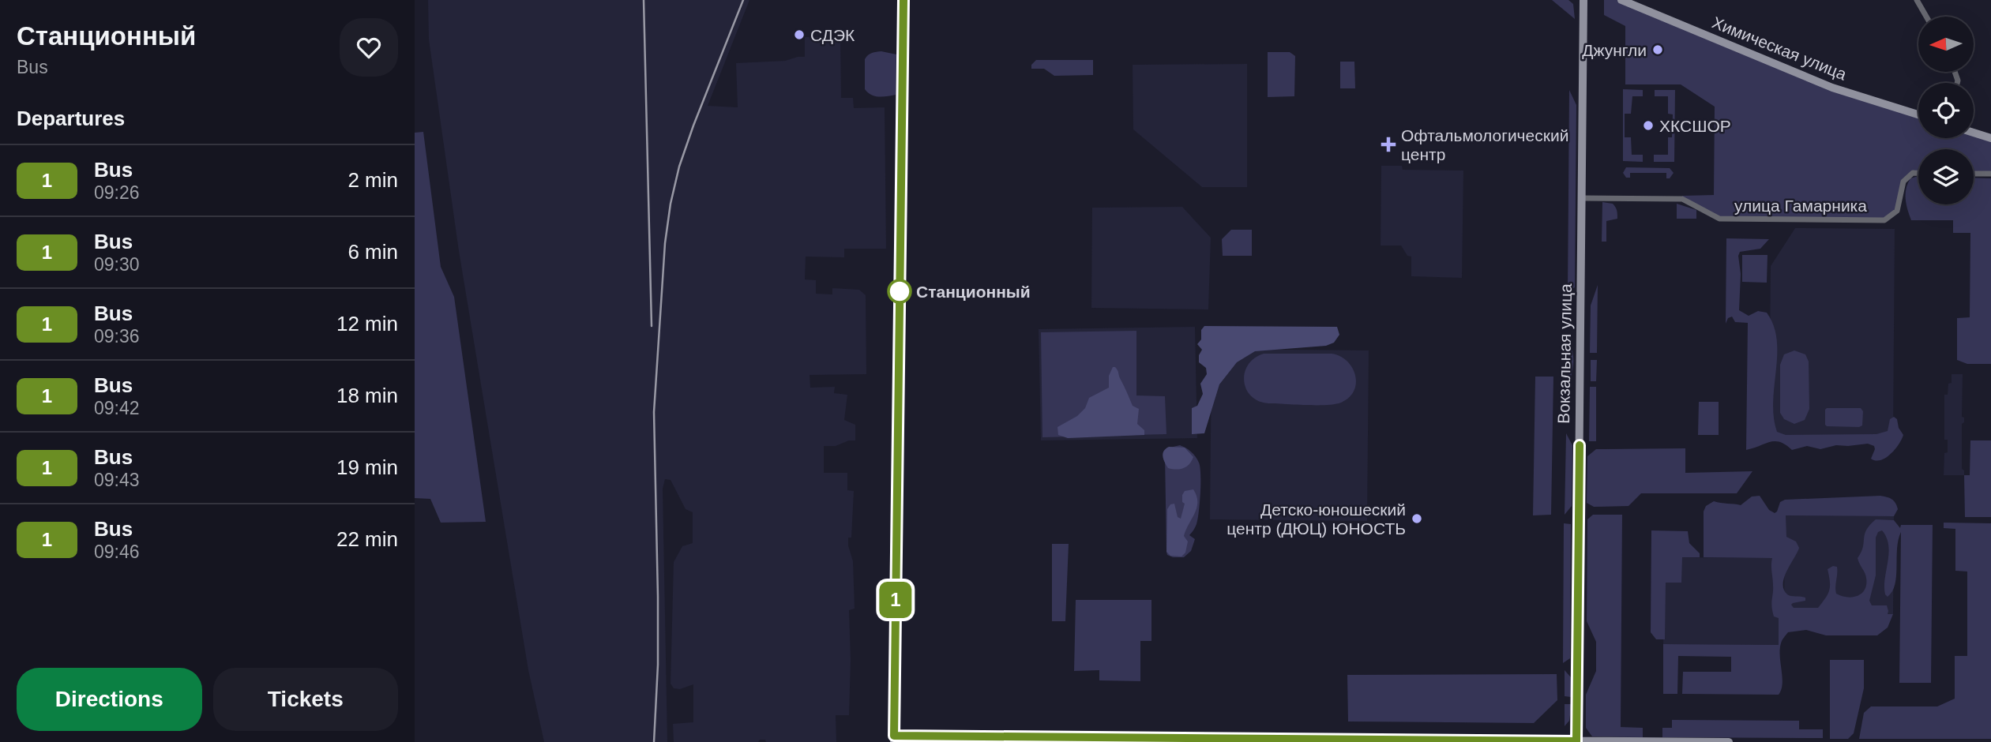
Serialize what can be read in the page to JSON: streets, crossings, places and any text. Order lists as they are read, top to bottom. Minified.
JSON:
{"streets":{"main road":["Химическая улица","Вокзальная улица"],"street":["улица Гамарника"]},"crossings":[["улица Гамарника","Вокзальная улица"]],"places":{"other":["СДЭК","Джунгли","ХКСШОР","Станционный","Детско-юношеский центр (ДЮЦ) ЮНОСТЬ"],"health":["Офтальмологический центр"]},"lines":["bus line 1"],"north":"left","page":{"heading":[["Станционный","Bus"],"Departures"],"on_map":"1","list":[{"mark":"1","name":"Bus","note":"09:26","value":"2 min"},{"mark":"1","name":"Bus","note":"09:30","value":"6 min"},{"mark":"1","name":"Bus","note":"09:36","value":"12 min"},{"mark":"1","name":"Bus","note":"09:42","value":"18 min"},{"mark":"1","name":"Bus","note":"09:43","value":"19 min"},{"mark":"1","name":"Bus","note":"09:46","value":"22 min"}],"buttons":["Directions","Tickets"]}}
